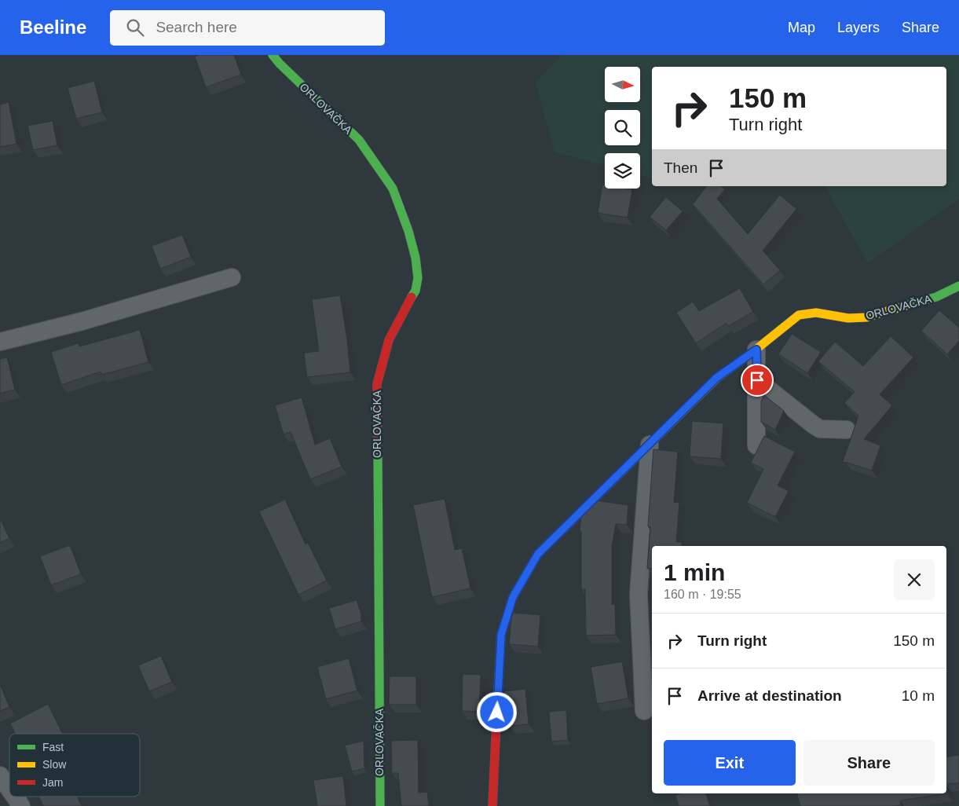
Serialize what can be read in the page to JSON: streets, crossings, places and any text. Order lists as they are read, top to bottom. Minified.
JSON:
{"streets":{"street":["ORLOVAČKA"]},"legend":["Fast","Slow","Jam"],"north":"right","page":{"header":"Beeline","search":"Search here","nav":["Map","Layers","Share"],"turn":["150 m","Turn right"],"then":"Then","heading":["1 min","160 m · 19:55"],"list":[{"name":"Turn right","value":"150 m"},{"name":"Arrive at destination","value":"10 m"}],"buttons":["Exit","Share"]}}
